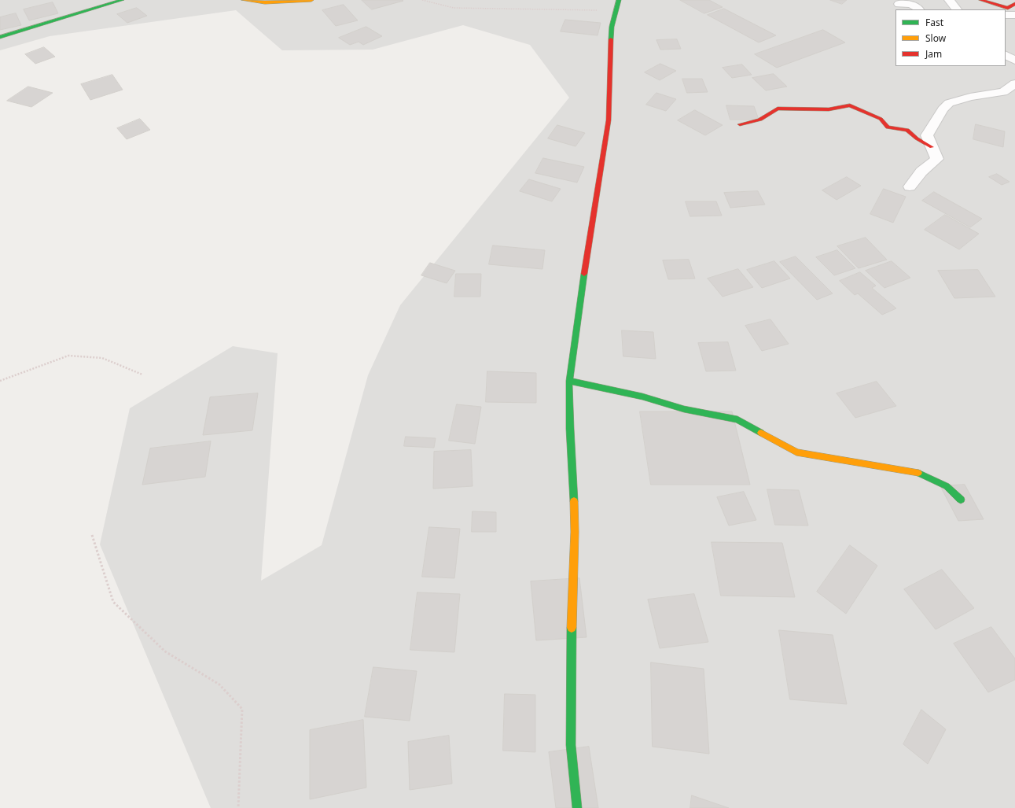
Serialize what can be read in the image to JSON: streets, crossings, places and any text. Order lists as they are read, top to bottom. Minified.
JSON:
{"legend":["Fast","Slow","Jam"]}
